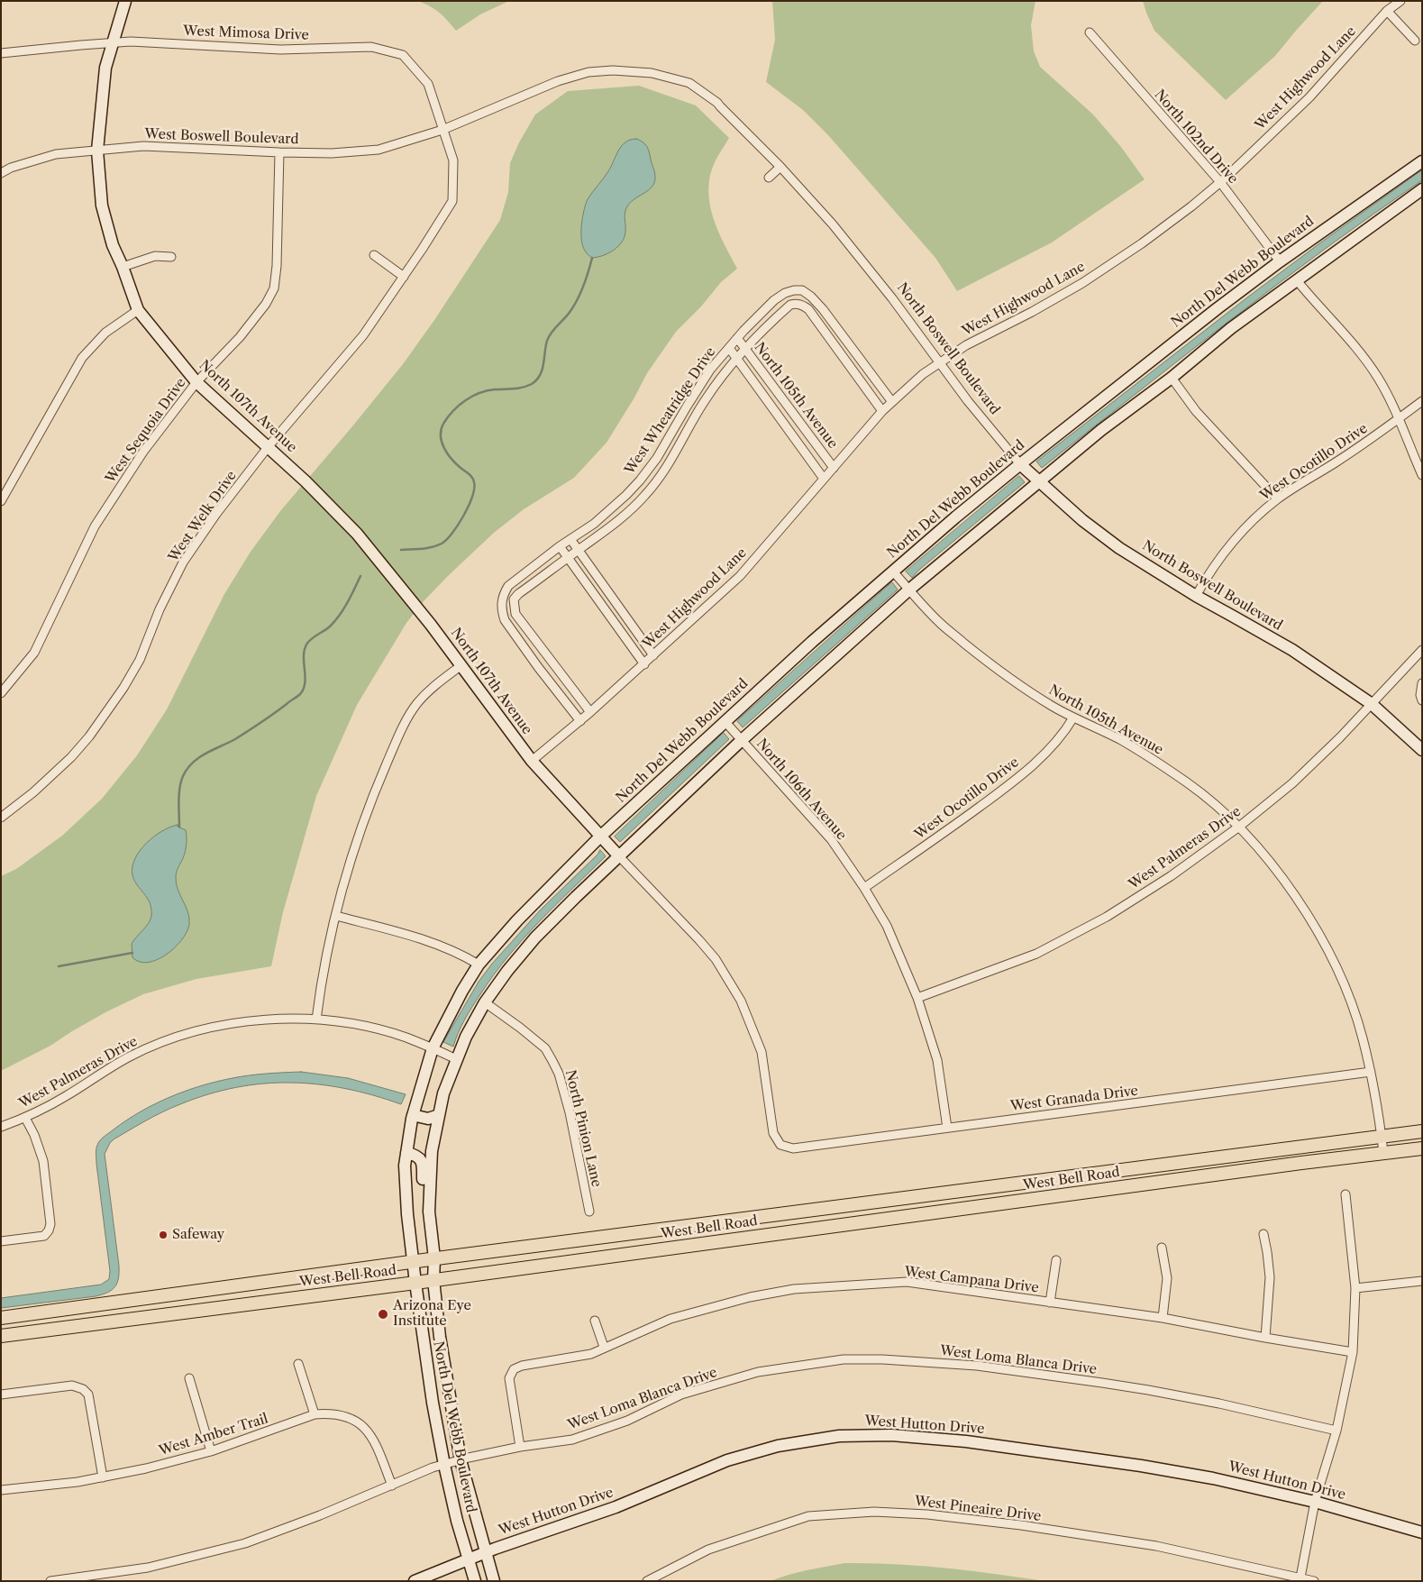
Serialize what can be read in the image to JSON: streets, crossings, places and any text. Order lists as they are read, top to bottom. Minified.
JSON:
{"streets":{"main road":["West Bell Road"],"street":["West Mimosa Drive","West Highwood Lane","West Boswell Boulevard","North 102nd Drive","North Del Webb Boulevard","North Boswell Boulevard","North 105th Avenue","North 107th Avenue","West Wheatridge Drive","West Sequoia Drive","West Ocotillo Drive","West Welk Drive","North 106th Avenue","West Palmeras Drive","West Granada Drive","North Pinion Lane","West Campana Drive","West Loma Blanca Drive","West Hutton Drive","West Amber Trail","West Pineaire Drive"]},"crossings":[["West Mimosa Drive","West Boswell Boulevard"],["West Mimosa Drive","North Boswell Boulevard"],["West Mimosa Drive","North 107th Avenue"],["West Mimosa Drive","West Welk Drive"],["West Highwood Lane","North 102nd Drive"],["West Highwood Lane","North Boswell Boulevard"],["West Highwood Lane","North 105th Avenue"],["West Highwood Lane","North 107th Avenue"],["West Highwood Lane","West Wheatridge Drive"],["West Boswell Boulevard","North Boswell Boulevard"],["West Boswell Boulevard","North 107th Avenue"],["West Boswell Boulevard","West Sequoia Drive"],["West Boswell Boulevard","West Welk Drive"],["North 102nd Drive","North Del Webb Boulevard"],["North Del Webb Boulevard","North Boswell Boulevard"],["North Del Webb Boulevard","North 105th Avenue"],["North Del Webb Boulevard","North 107th Avenue"],["North Del Webb Boulevard","North 106th Avenue"],["North Del Webb Boulevard","West Palmeras Drive"],["North Del Webb Boulevard","North Pinion Lane"],["North Del Webb Boulevard","West Bell Road"],["North Del Webb Boulevard","West Loma Blanca Drive"],["North Del Webb Boulevard","West Hutton Drive"],["North Boswell Boulevard","West Ocotillo Drive"],["North Boswell Boulevard","West Welk Drive"],["North Boswell Boulevard","West Palmeras Drive"],["North 105th Avenue","West Wheatridge Drive"],["North 105th Avenue","West Ocotillo Drive"],["North 105th Avenue","West Palmeras Drive"],["North 105th Avenue","West Granada Drive"],["North 105th Avenue","West Bell Road"],["North 107th Avenue","West Sequoia Drive"],["North 107th Avenue","West Welk Drive"],["North 107th Avenue","West Granada Drive"],["West Ocotillo Drive","North 106th Avenue"],["North 106th Avenue","West Palmeras Drive"],["North 106th Avenue","West Granada Drive"],["West Campana Drive","West Loma Blanca Drive"],["West Loma Blanca Drive","West Amber Trail"]],"places":["Safeway","Arizona Eye Institute"]}
